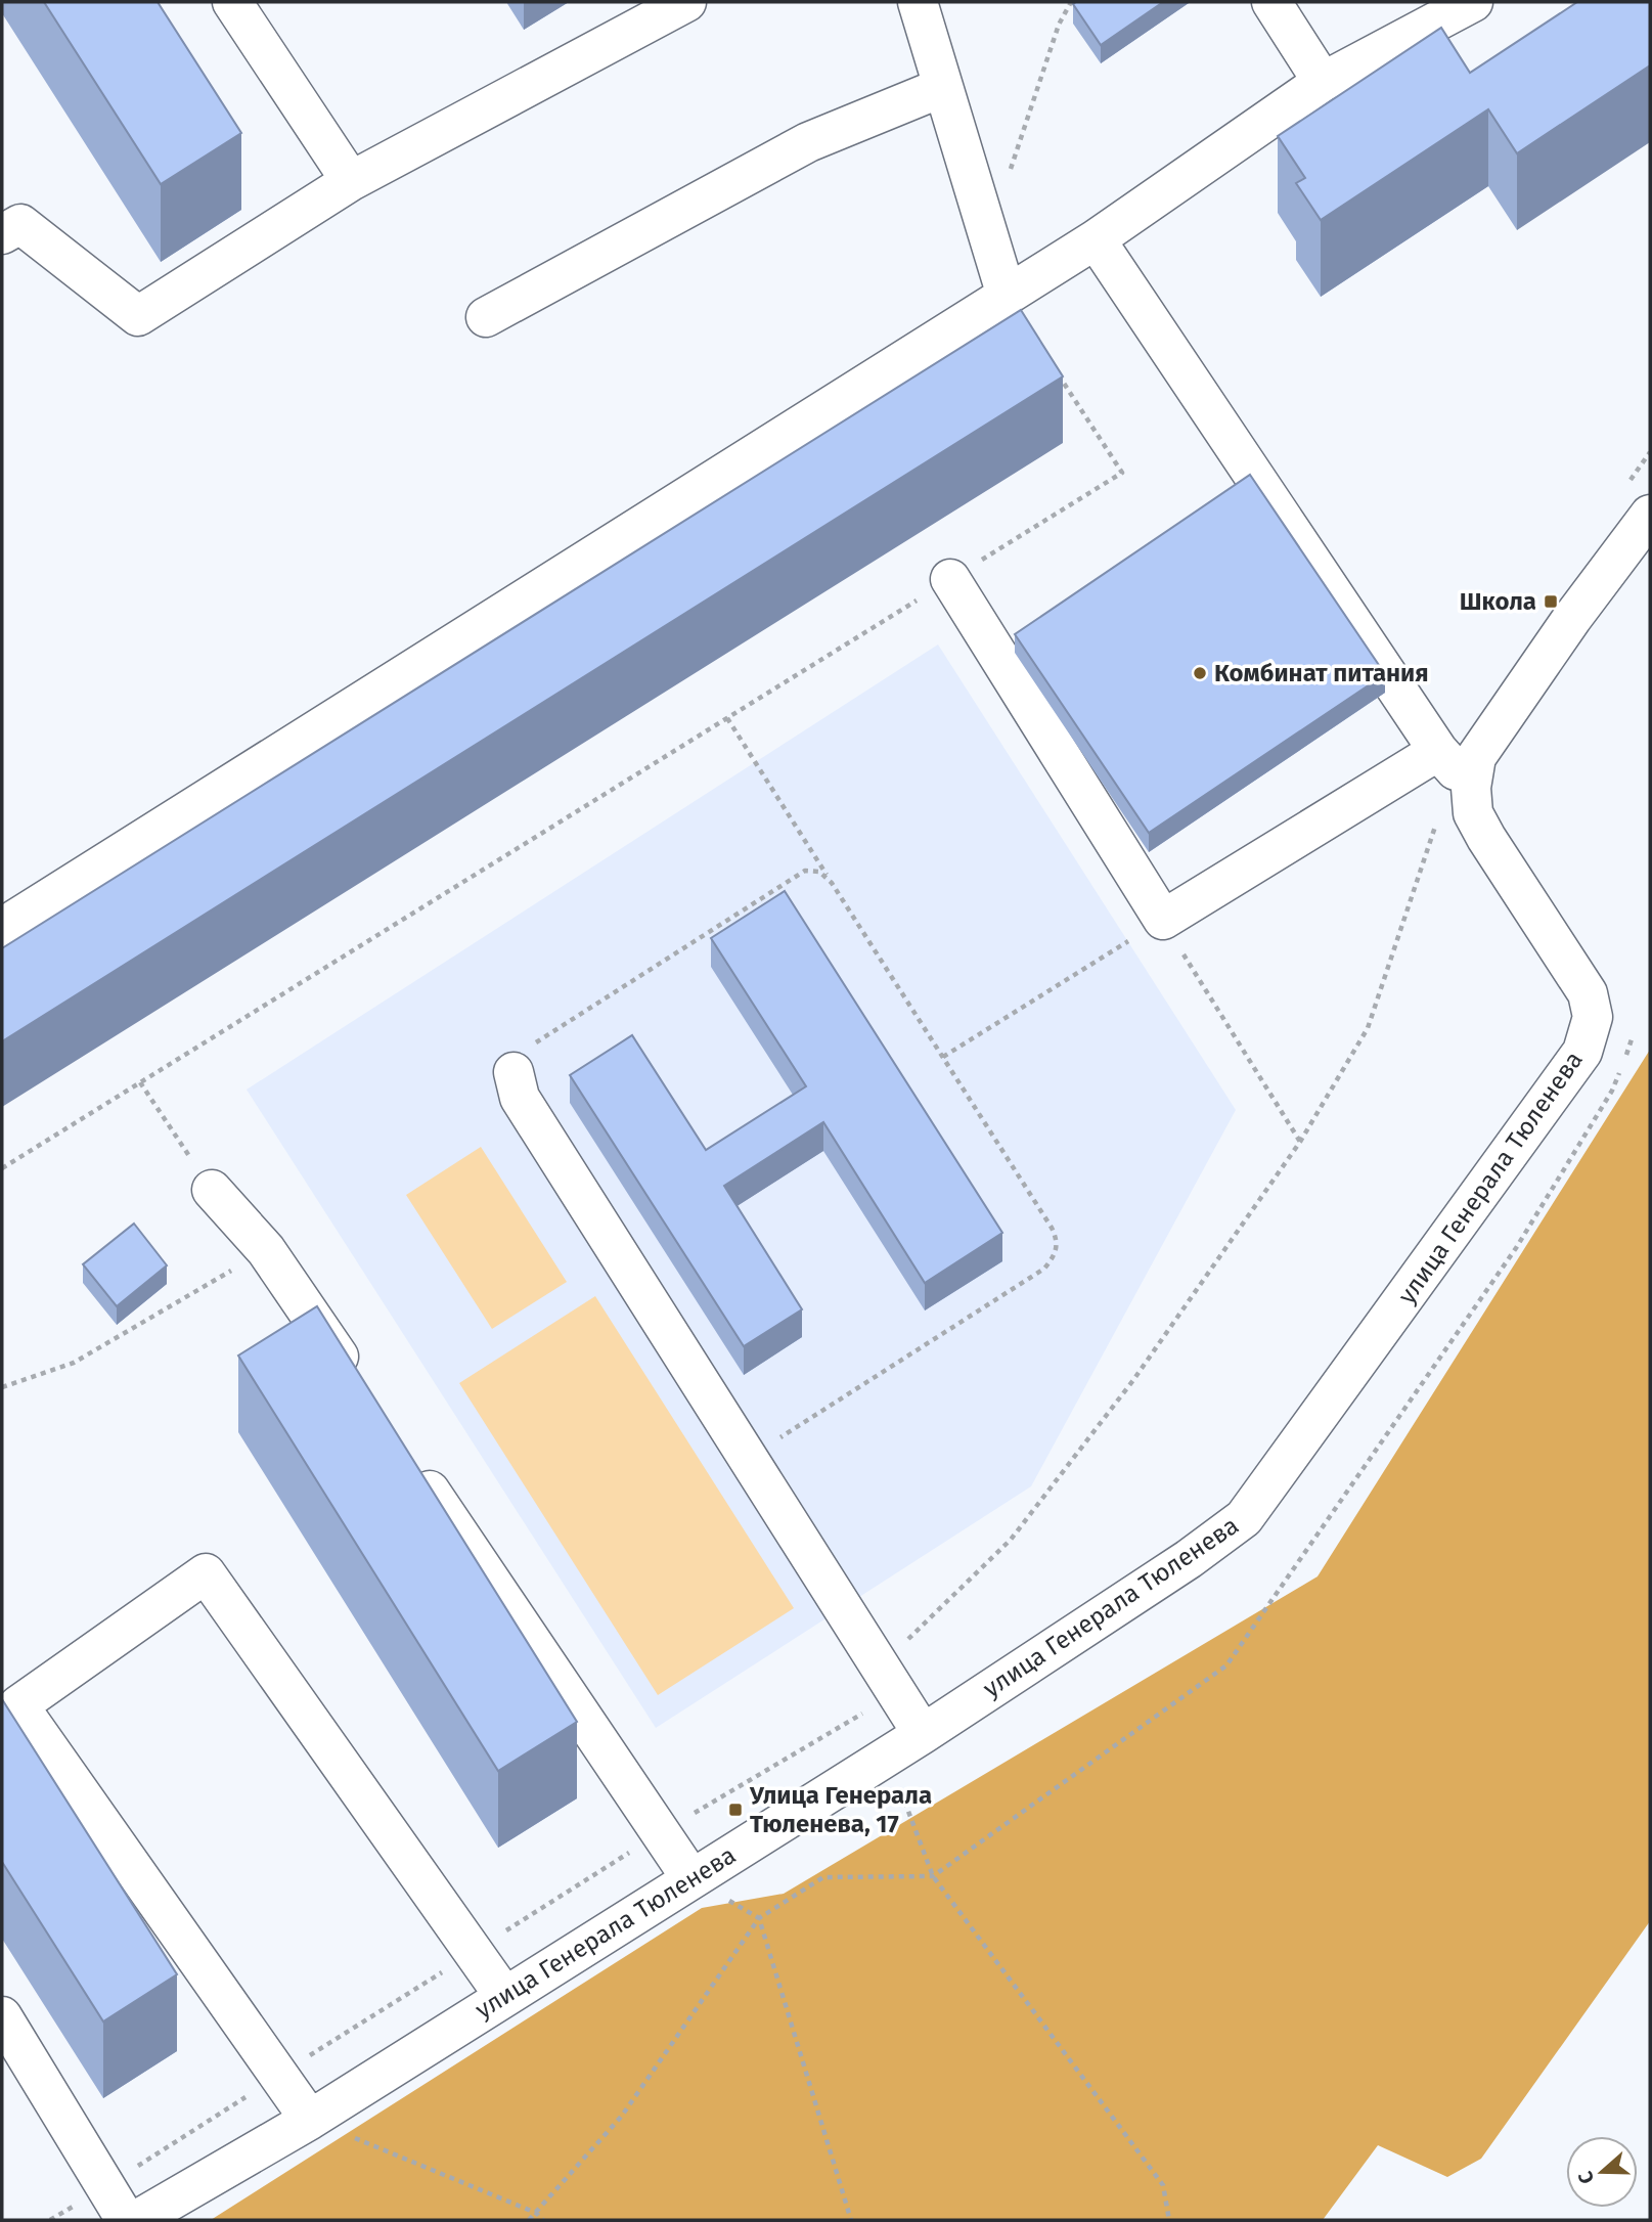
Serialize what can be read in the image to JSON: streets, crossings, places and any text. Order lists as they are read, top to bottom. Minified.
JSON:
{"streets":{"street":["улица Генерала Тюленева"]},"places":{"transit":["Школа","Улица Генерала Тюленева, 17"],"other":["Комбинат питания"]},"north":"left"}
